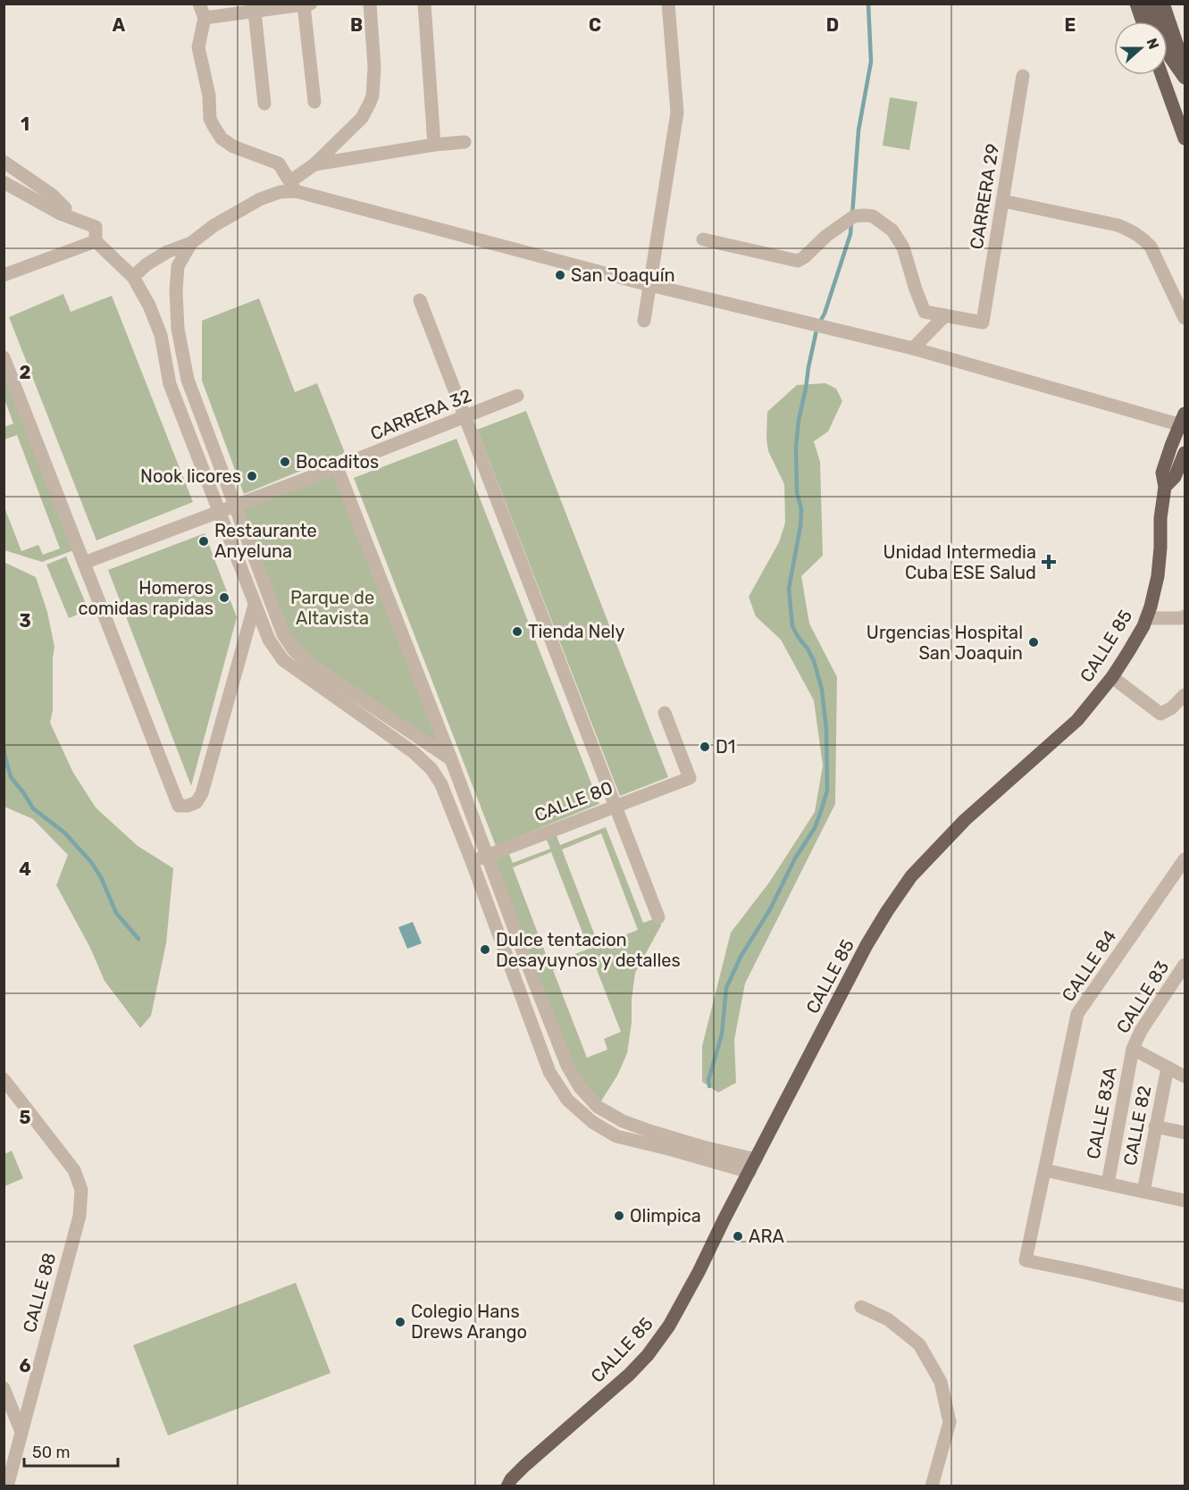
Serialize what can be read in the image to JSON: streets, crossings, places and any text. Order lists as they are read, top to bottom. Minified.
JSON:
{"streets":{"main road":["CALLE 85"],"street":["CARRERA 29","CARRERA 32","CALLE 80","CALLE 84","CALLE 83","CALLE 83A","CALLE 82","CALLE 88"]},"crossings":[["CALLE 83","CALLE 83A"]],"parks":["Parque de Altavista"],"places":{"other":["San Joaquín","Bocaditos","Nook licores","Restaurante Anyeluna","Homeros comidas rapidas","Tienda Nely","Urgencias Hospital San Joaquin","D1","Dulce tentacion Desayuynos y detalles","Olimpica","ARA","Colegio Hans Drews Arango"],"health":["Unidad Intermedia Cuba ESE Salud"]},"scale_bar":"50 m","north":"right","grid":{"columns":["A","B","C","D","E"],"rows":["1","2","3","4","5","6"]}}
